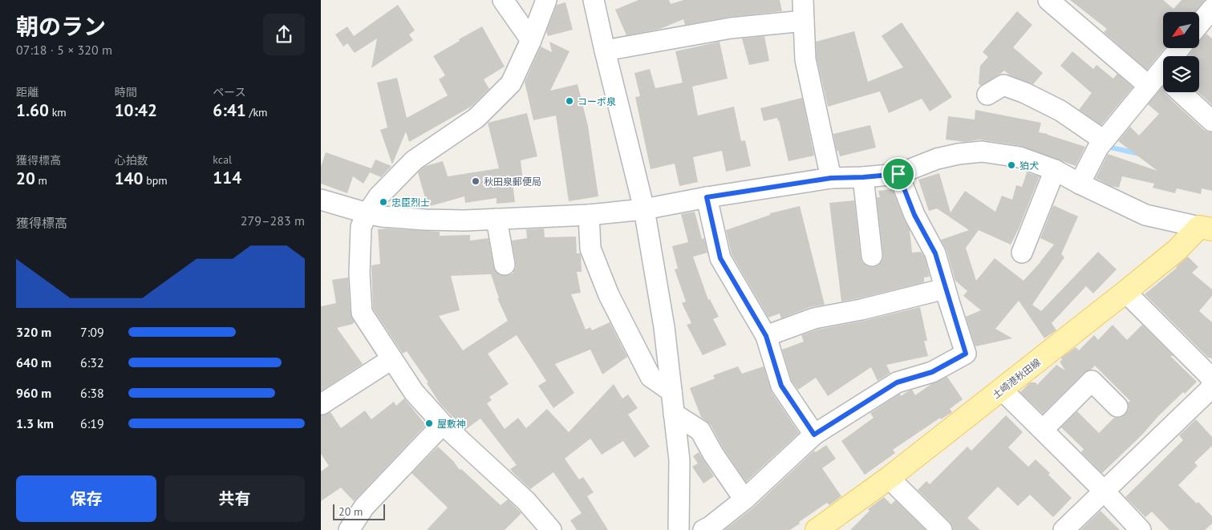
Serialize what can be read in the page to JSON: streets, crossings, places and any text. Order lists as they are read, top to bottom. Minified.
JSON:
{"streets":{"main road":["土崎港秋田線"]},"places":["コーポ泉","狛犬","秋田泉郵便局","忠臣烈士","屋敷神"],"scale_bar":"20 m","north":"bottom left","page":{"heading":["朝のラン","07:18 · 5 × 320 m"],"stats":[["距離","1.60 km"],["時間","10:42"],["ペース","6:41 /km"],["獲得標高","20 m"],["心拍数","140 bpm"],["kcal","114"]],"chart":["獲得標高","279–283 m"],"list":[{"name":"320 m","note":"7:09"},{"name":"640 m","note":"6:32"},{"name":"960 m","note":"6:38"},{"name":"1.3 km","note":"6:19"}],"buttons":["保存","共有"],"scale":"20 m"}}
